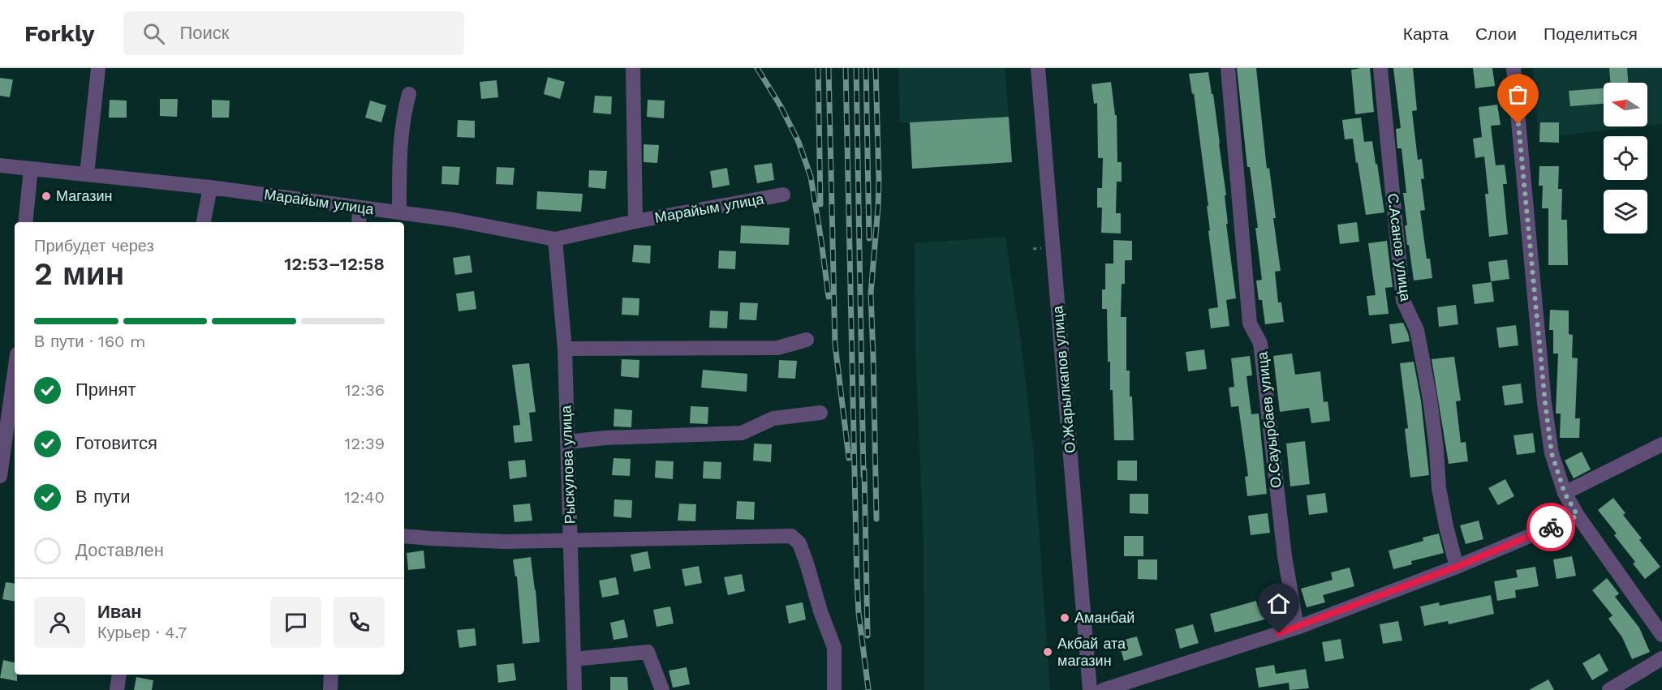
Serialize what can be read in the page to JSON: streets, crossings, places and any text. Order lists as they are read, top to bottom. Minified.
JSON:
{"streets":{"street":["Марайым улица","С.Асанов улица","О.Жарылкапов улица","О.Сауырбаев улица","Рыскулова улица"]},"crossings":[["Марайым улица","Рыскулова улица"]],"places":["Магазин","Аманбай","Акбай ата магазин"],"north":"left","page":{"header":"Forkly","search":"Поиск","nav":["Карта","Слои","Поделиться"],"heading":["2 мин","Прибудет через","12:53–12:58"],"panel":["Иван","Курьер · 4.7"],"bar":"В пути · 160 m","list":[["Принят","12:36"],["Готовится","12:39"],["В пути","12:40"],"Доставлен"]}}
